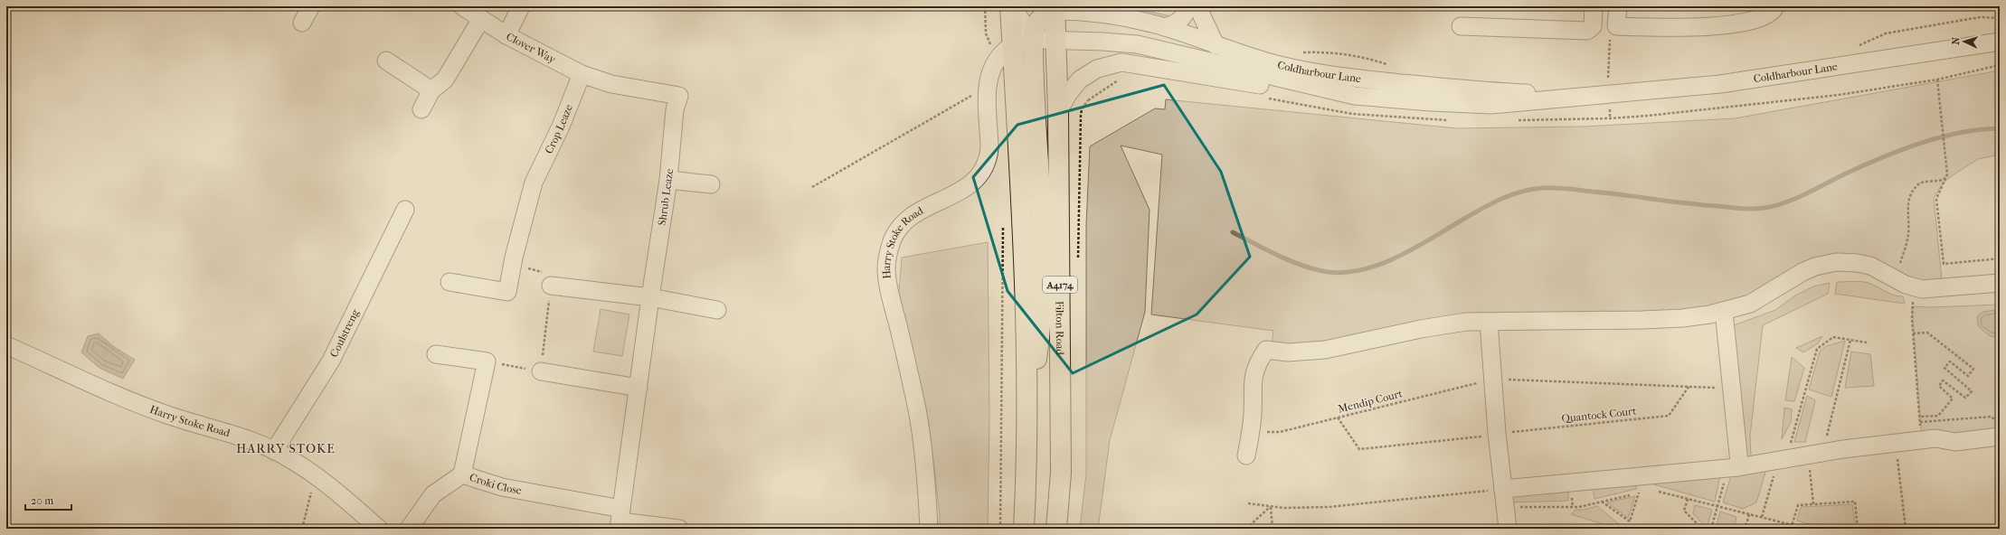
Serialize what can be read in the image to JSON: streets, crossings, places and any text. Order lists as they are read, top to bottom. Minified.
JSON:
{"streets":{"main road":["A4174","Filton Road"],"street":["Clover Way","Coldharbour Lane","Crop Leaze","Shrub Leaze","Harry Stoke Road","Coulstreng","Croki Close"],"path":["Mendip Court","Quantock Court"]},"crossings":[["Clover Way","Crop Leaze"],["Clover Way","Shrub Leaze"],["Coldharbour Lane","Harry Stoke Road"],["Coldharbour Lane","A4174"],["Coldharbour Lane","Filton Road"],["Shrub Leaze","Croki Close"],["Harry Stoke Road","Coulstreng"],["A4174","Filton Road"],["Mendip Court","Quantock Court"]],"districts":["HARRY STOKE"],"scale_bar":"20 m","north":"left"}
